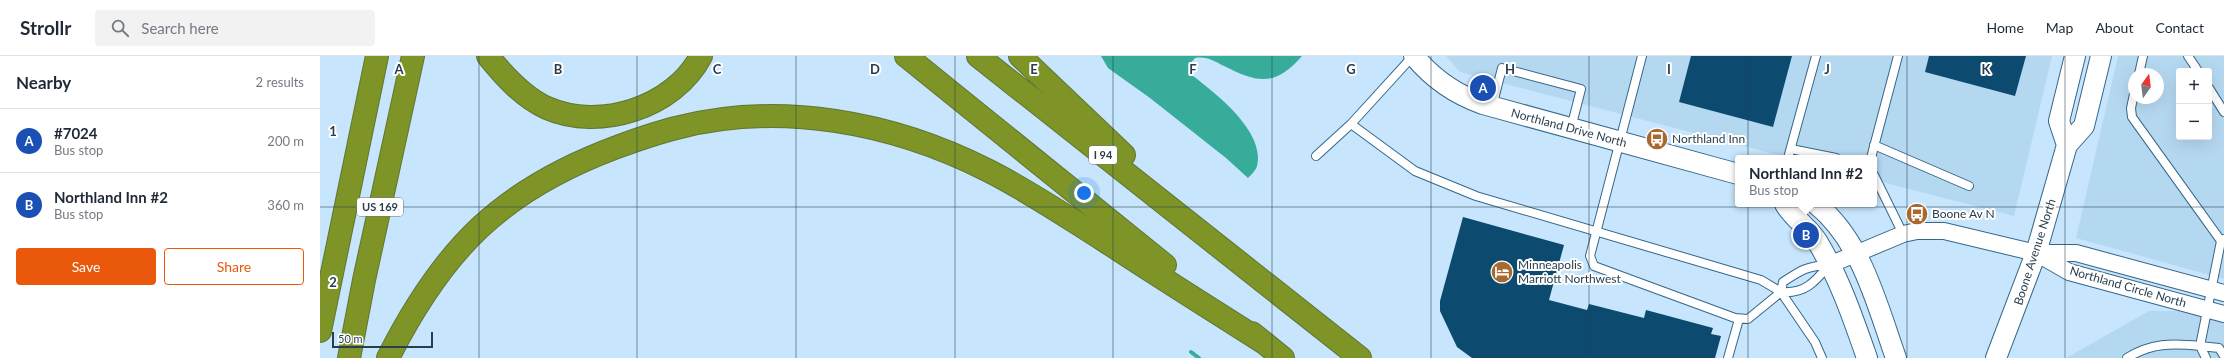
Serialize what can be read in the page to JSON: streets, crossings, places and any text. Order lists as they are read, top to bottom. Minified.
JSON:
{"streets":{"highway":["I 94","US 169"],"street":["Northland Drive North","Boone Avenue North","Northland Circle North"]},"crossings":[["Boone Avenue North","Northland Circle North"]],"places":{"bus stop":["Northland Inn","Boone Av N"],"hotel":["Minneapolis Marriott Northwest"]},"scale_bar":"50 m","north":"top","page":{"header":"Strollr","search":"Search here","nav":["Home","Map","About","Contact"],"heading":["Nearby","2 results"],"map_buttons":["+","−"],"pins":["A","B"],"list":[{"mark":"A","name":"#7024","note":"Bus stop","value":"200 m"},{"mark":"B","name":"Northland Inn #2","note":"Bus stop","value":"360 m"}],"popup":["Northland Inn #2","Bus stop"],"buttons":["Save","Share"],"scale":"50 m"},"grid":{"columns":["A","B","C","D","E","F","G","H","I","J","K"],"rows":["1","2"]}}
